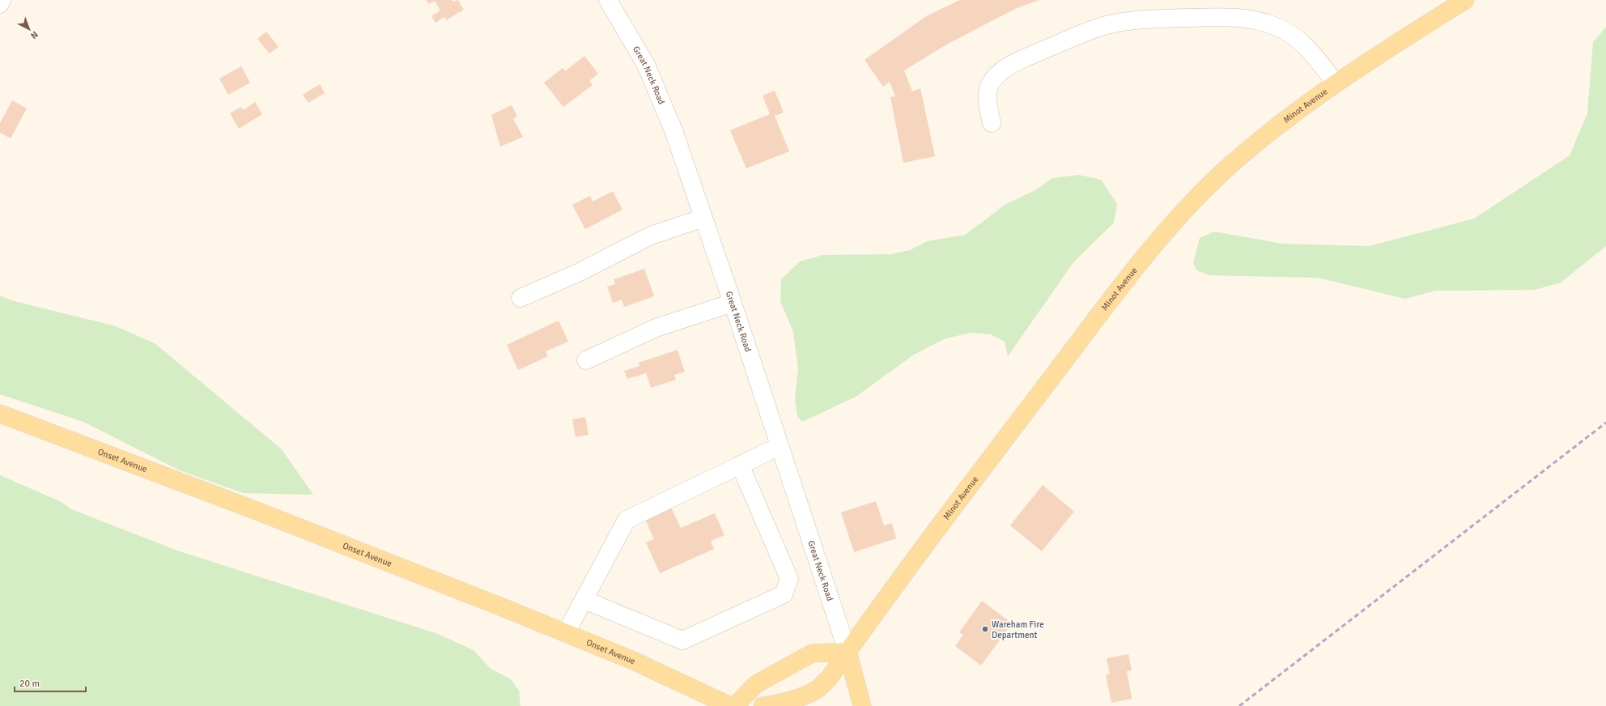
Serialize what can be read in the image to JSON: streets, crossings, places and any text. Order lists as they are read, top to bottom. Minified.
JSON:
{"streets":{"main road":["Minot Avenue","Onset Avenue"],"street":["Great Neck Road"]},"crossings":[["Great Neck Road","Minot Avenue"]],"places":["Wareham Fire Department"],"scale_bar":"20 m","north":"bottom right"}
